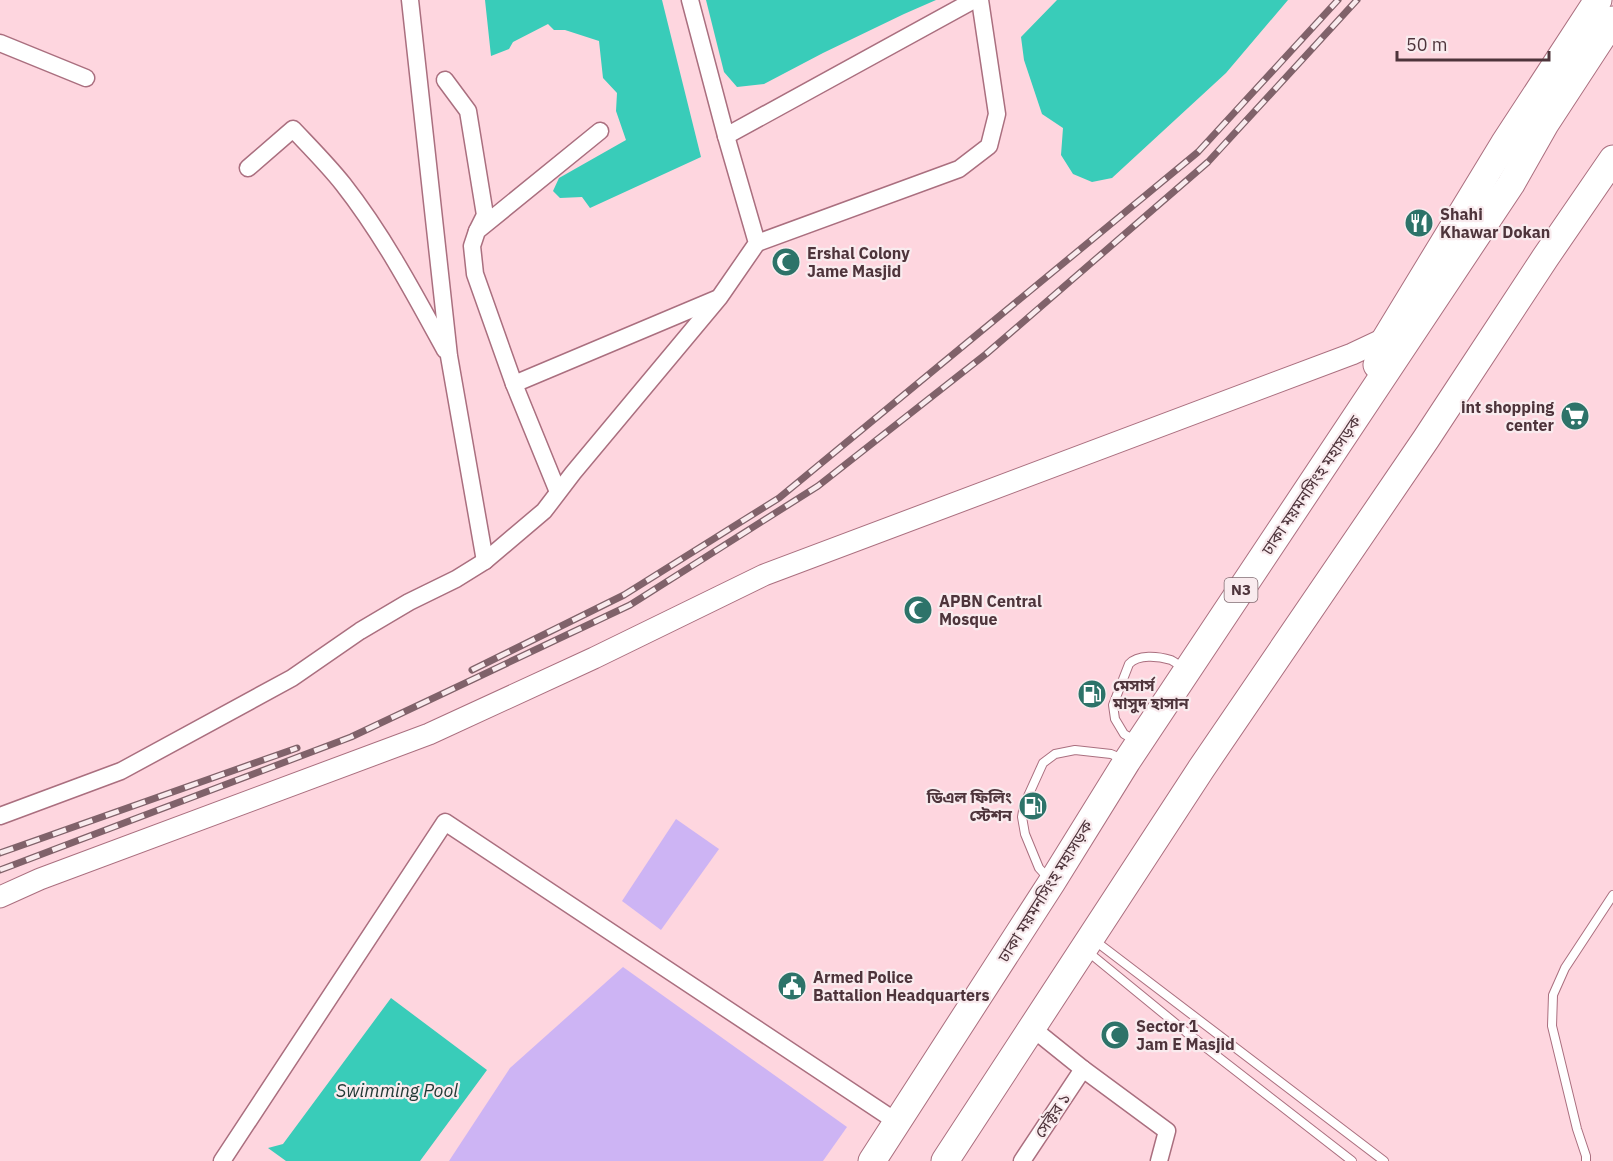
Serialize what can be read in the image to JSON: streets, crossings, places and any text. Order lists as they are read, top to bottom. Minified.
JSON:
{"streets":{"highway":["ঢাকা ময়মনসিংহ মহাসড়ক","N3"],"street":["সেক্টর ১"]},"water":["Swimming Pool"],"places":{"restaurant":["Shahi Khawar Dokan"],"mosque":["Ershal Colony Jame Masjid","APBN Central Mosque","Sector 1 Jam E Masjid"],"supermarket":["int shopping center"],"fuel station":["মেসার্স মাসুদ হাসান","ডিএল ফিলিং স্টেশন"],"public building":["Armed Police Battalion Headquarters"]},"scale_bar":"50 m"}
